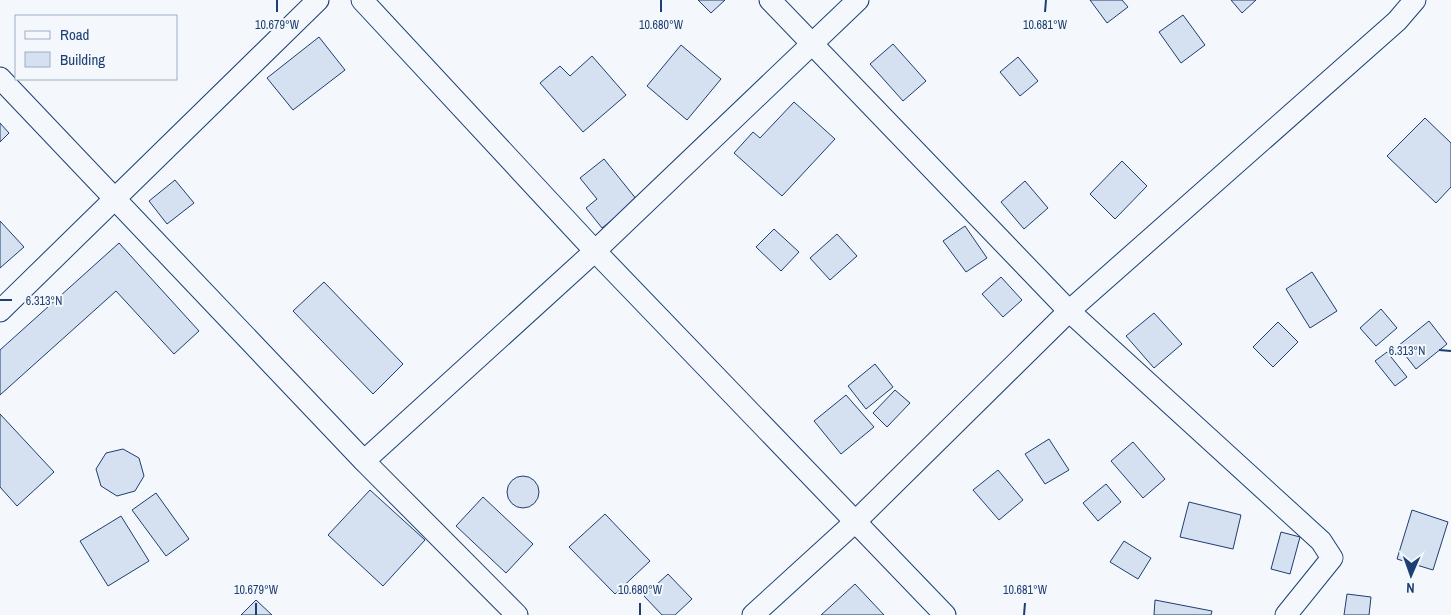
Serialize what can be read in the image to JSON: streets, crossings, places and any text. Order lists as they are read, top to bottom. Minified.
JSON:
{"legend":["Road","Building"],"north":"bottom","coordinates":["10.679°W","10.680°W","10.681°W","6.313°N"]}
